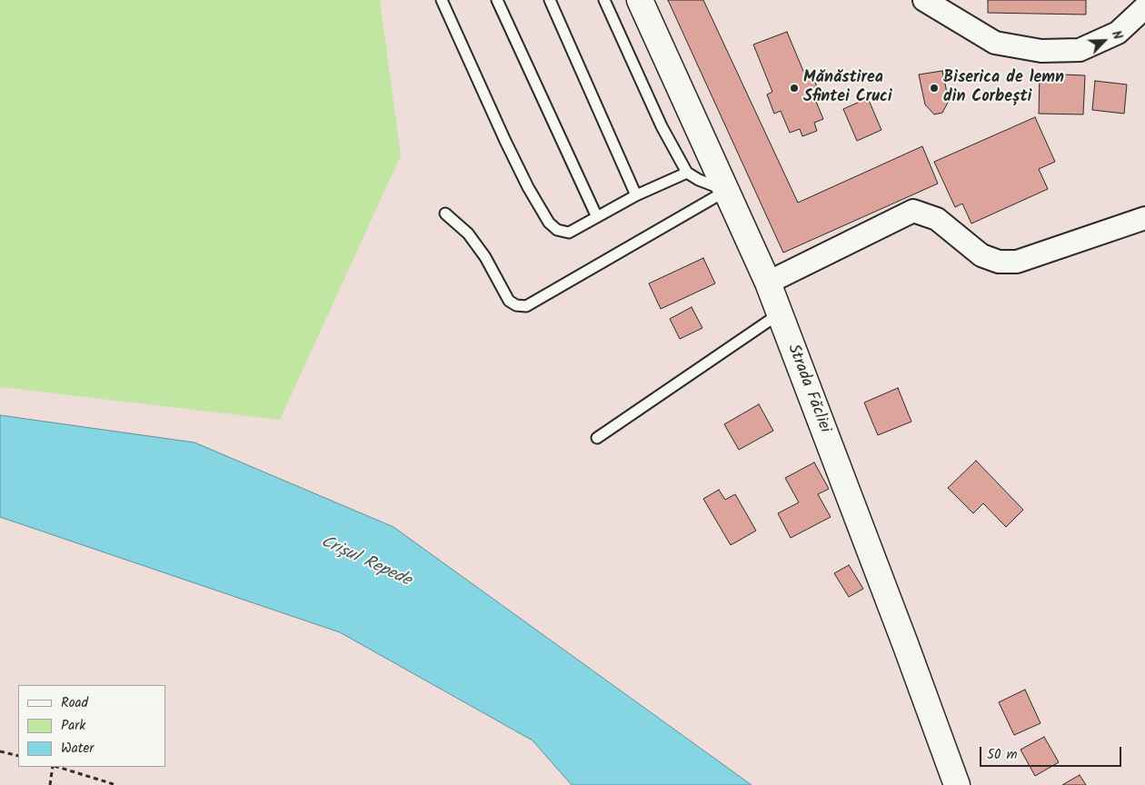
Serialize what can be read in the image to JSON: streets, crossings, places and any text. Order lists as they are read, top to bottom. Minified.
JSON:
{"streets":{"street":["Strada Făcliei"]},"water":["Crișul Repede"],"places":["Mănăstirea Sfintei Cruci","Biserica de lemn din Corbești"],"legend":["Road","Park","Water"],"scale_bar":"50 m","north":"top right"}
